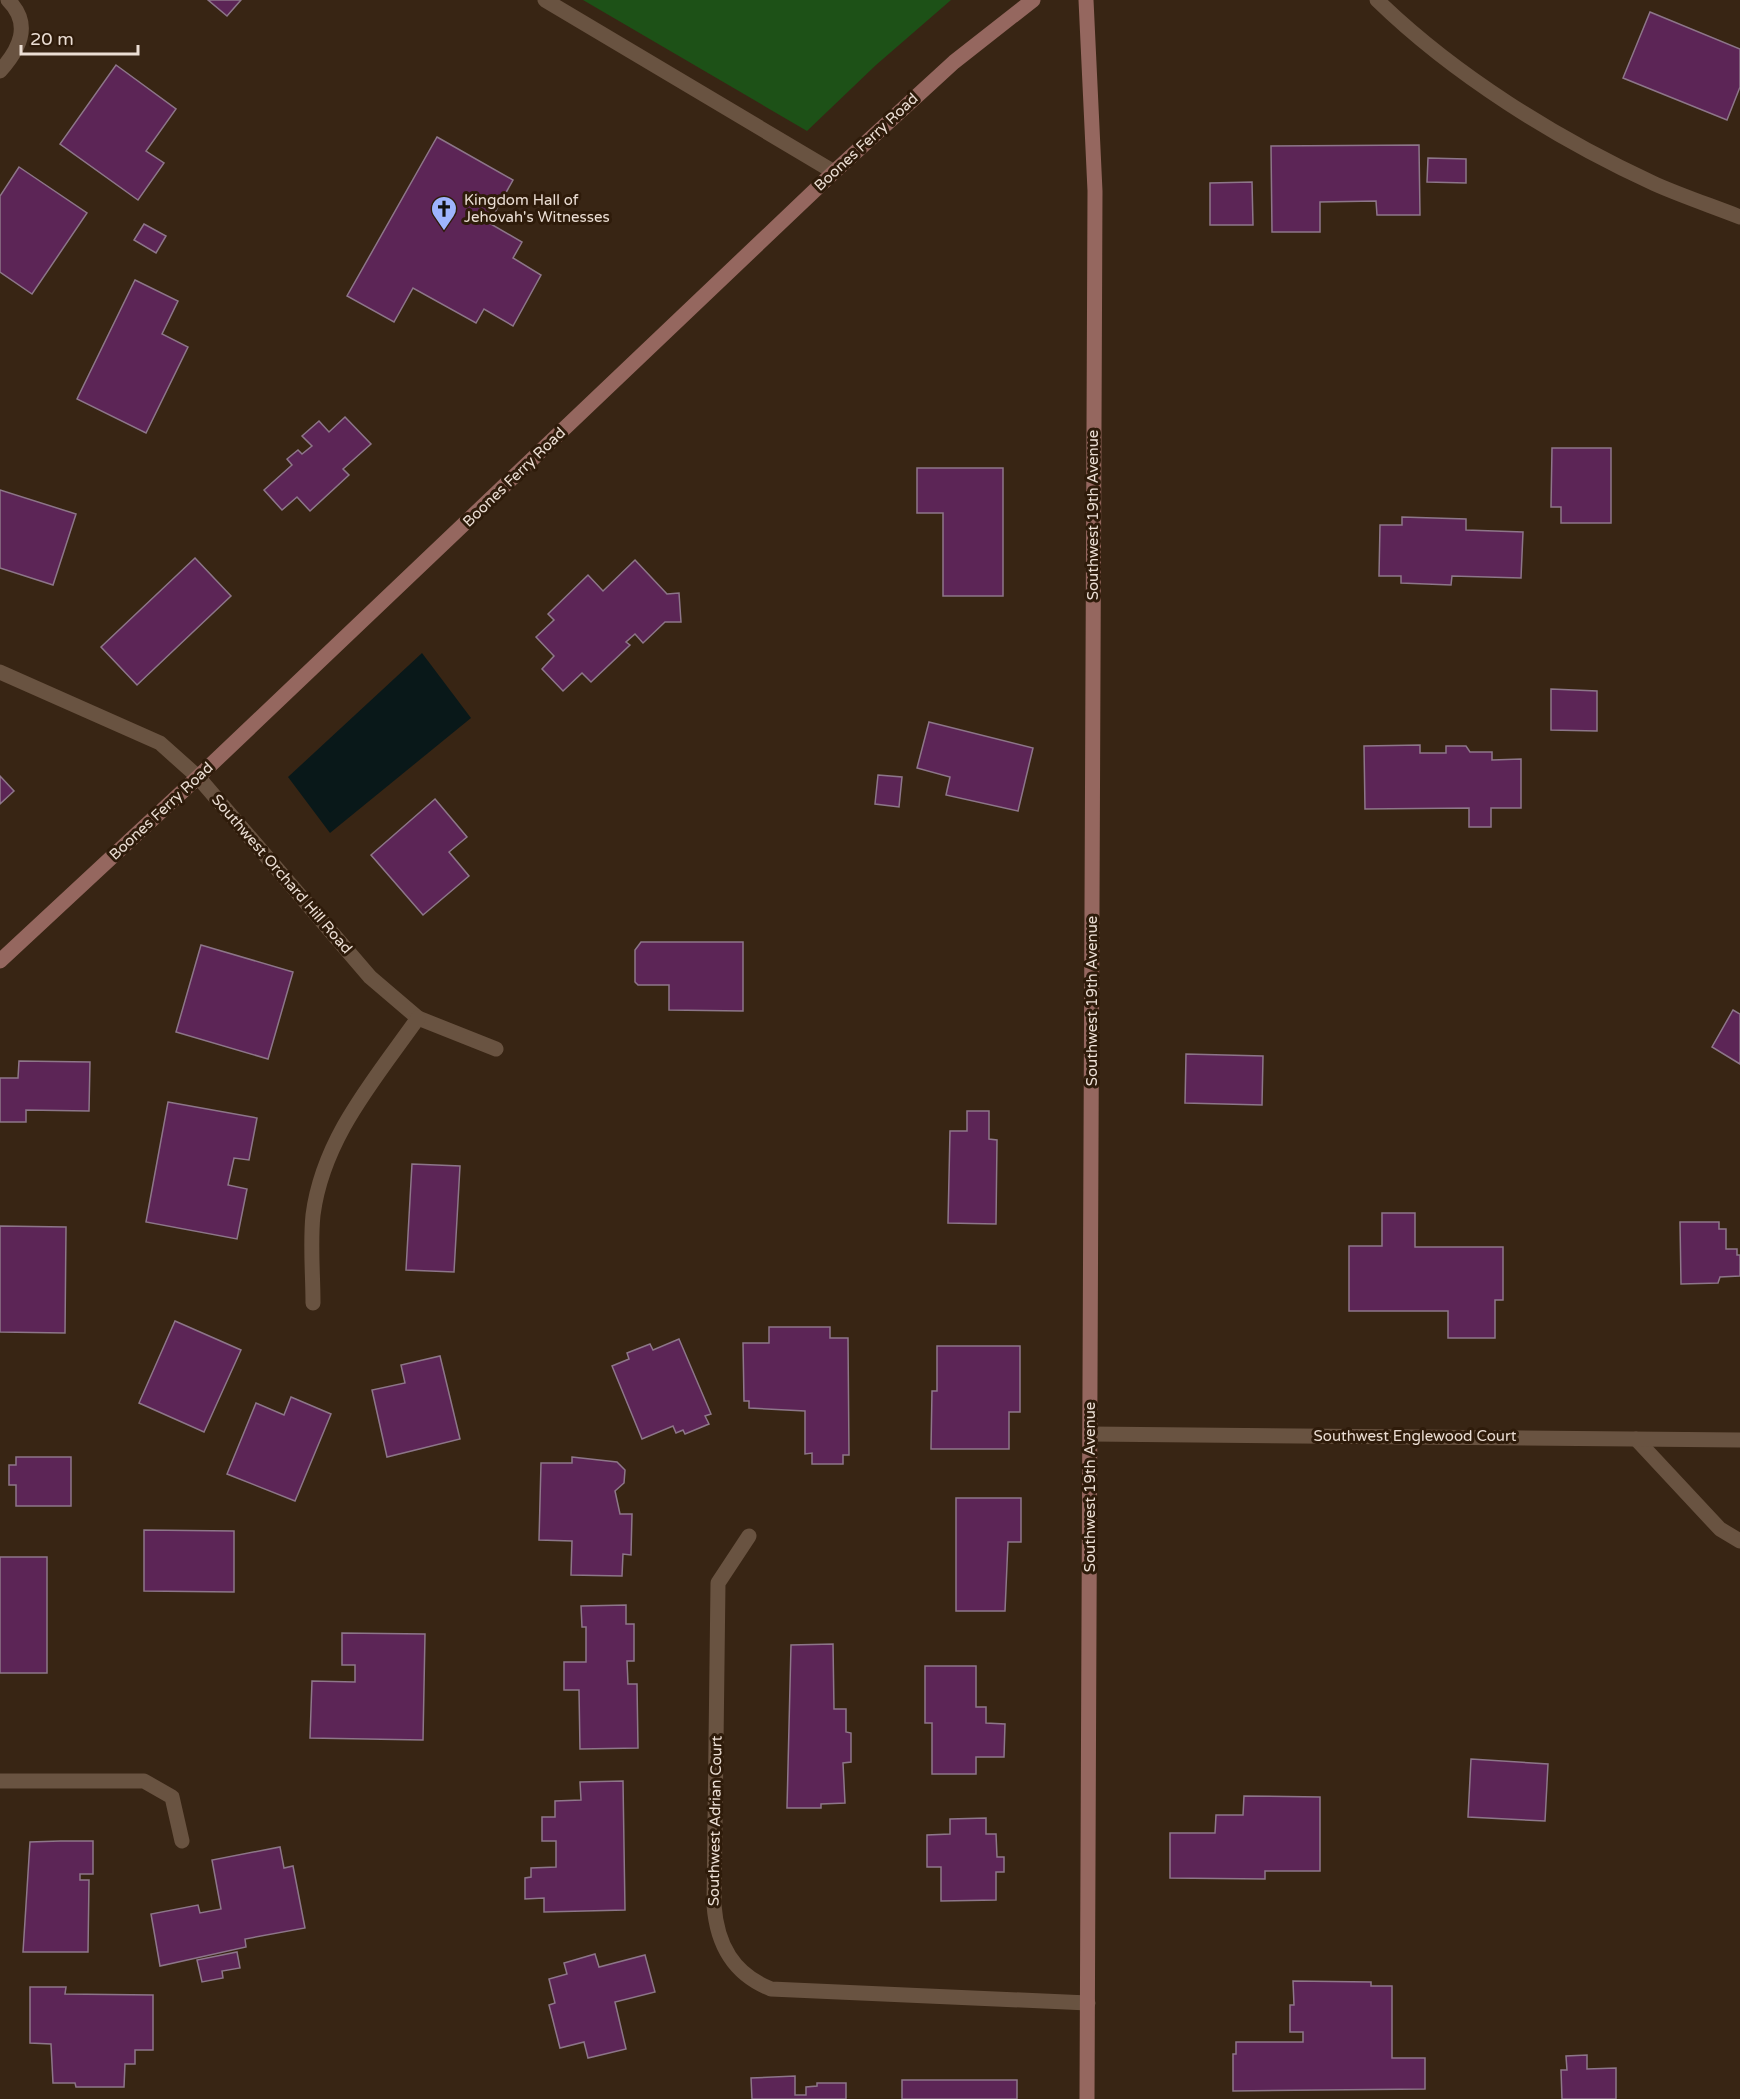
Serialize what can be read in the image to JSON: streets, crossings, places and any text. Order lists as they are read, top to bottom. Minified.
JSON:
{"streets":{"street":["Boones Ferry Road","Southwest 19th Avenue","Southwest Orchard Hill Road","Southwest Englewood Court","Southwest Adrian Court"]},"crossings":[["Boones Ferry Road","Southwest Orchard Hill Road"],["Southwest 19th Avenue","Southwest Englewood Court"],["Southwest 19th Avenue","Southwest Adrian Court"]],"places":{"church":["Kingdom Hall of Jehovah's Witnesses"]},"scale_bar":"20 m"}
